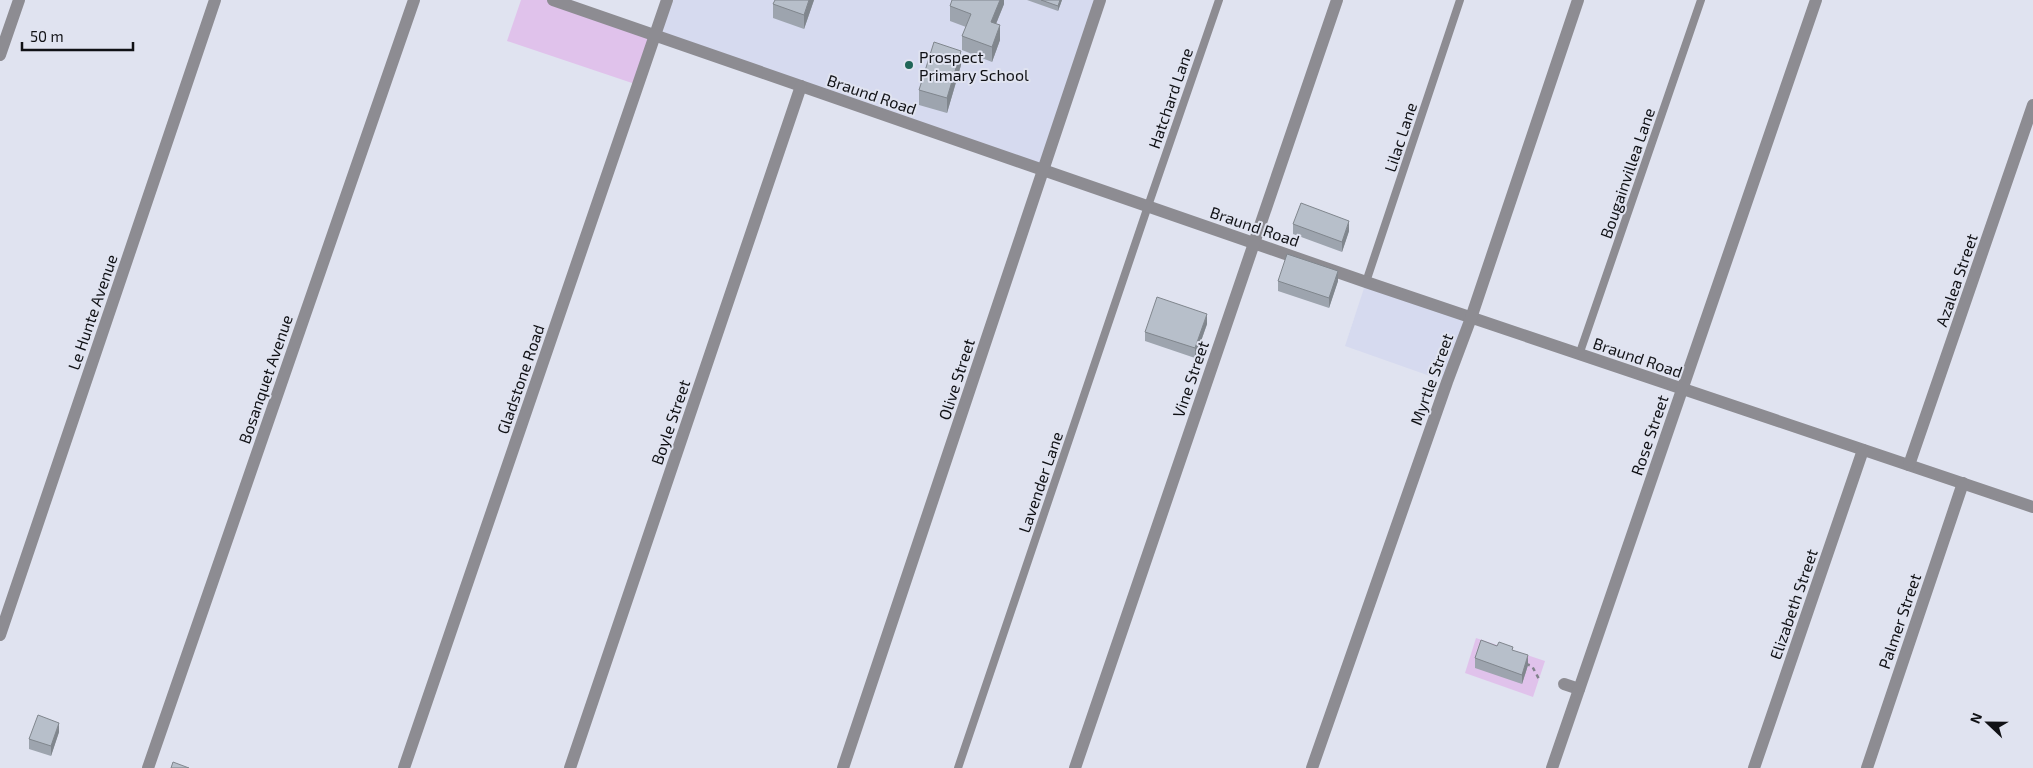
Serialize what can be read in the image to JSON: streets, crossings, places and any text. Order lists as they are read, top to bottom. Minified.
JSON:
{"streets":{"street":["Braund Road","Azalea Street","Le Hunte Avenue","Bosanquet Avenue","Gladstone Road","Olive Street","Vine Street","Myrtle Street","Boyle Street","Rose Street","Elizabeth Street","Palmer Street"],"lane":["Hatchard Lane","Lilac Lane","Bougainvillea Lane","Lavender Lane"]},"crossings":[["Braund Road","Hatchard Lane"],["Braund Road","Lilac Lane"],["Braund Road","Bougainvillea Lane"],["Braund Road","Azalea Street"],["Braund Road","Gladstone Road"],["Braund Road","Olive Street"],["Braund Road","Vine Street"],["Braund Road","Myrtle Street"],["Braund Road","Boyle Street"],["Braund Road","Rose Street"],["Braund Road","Lavender Lane"],["Braund Road","Elizabeth Street"],["Braund Road","Palmer Street"],["Hatchard Lane","Lavender Lane"]],"places":["Prospect Primary School"],"scale_bar":"50 m","north":"left"}
